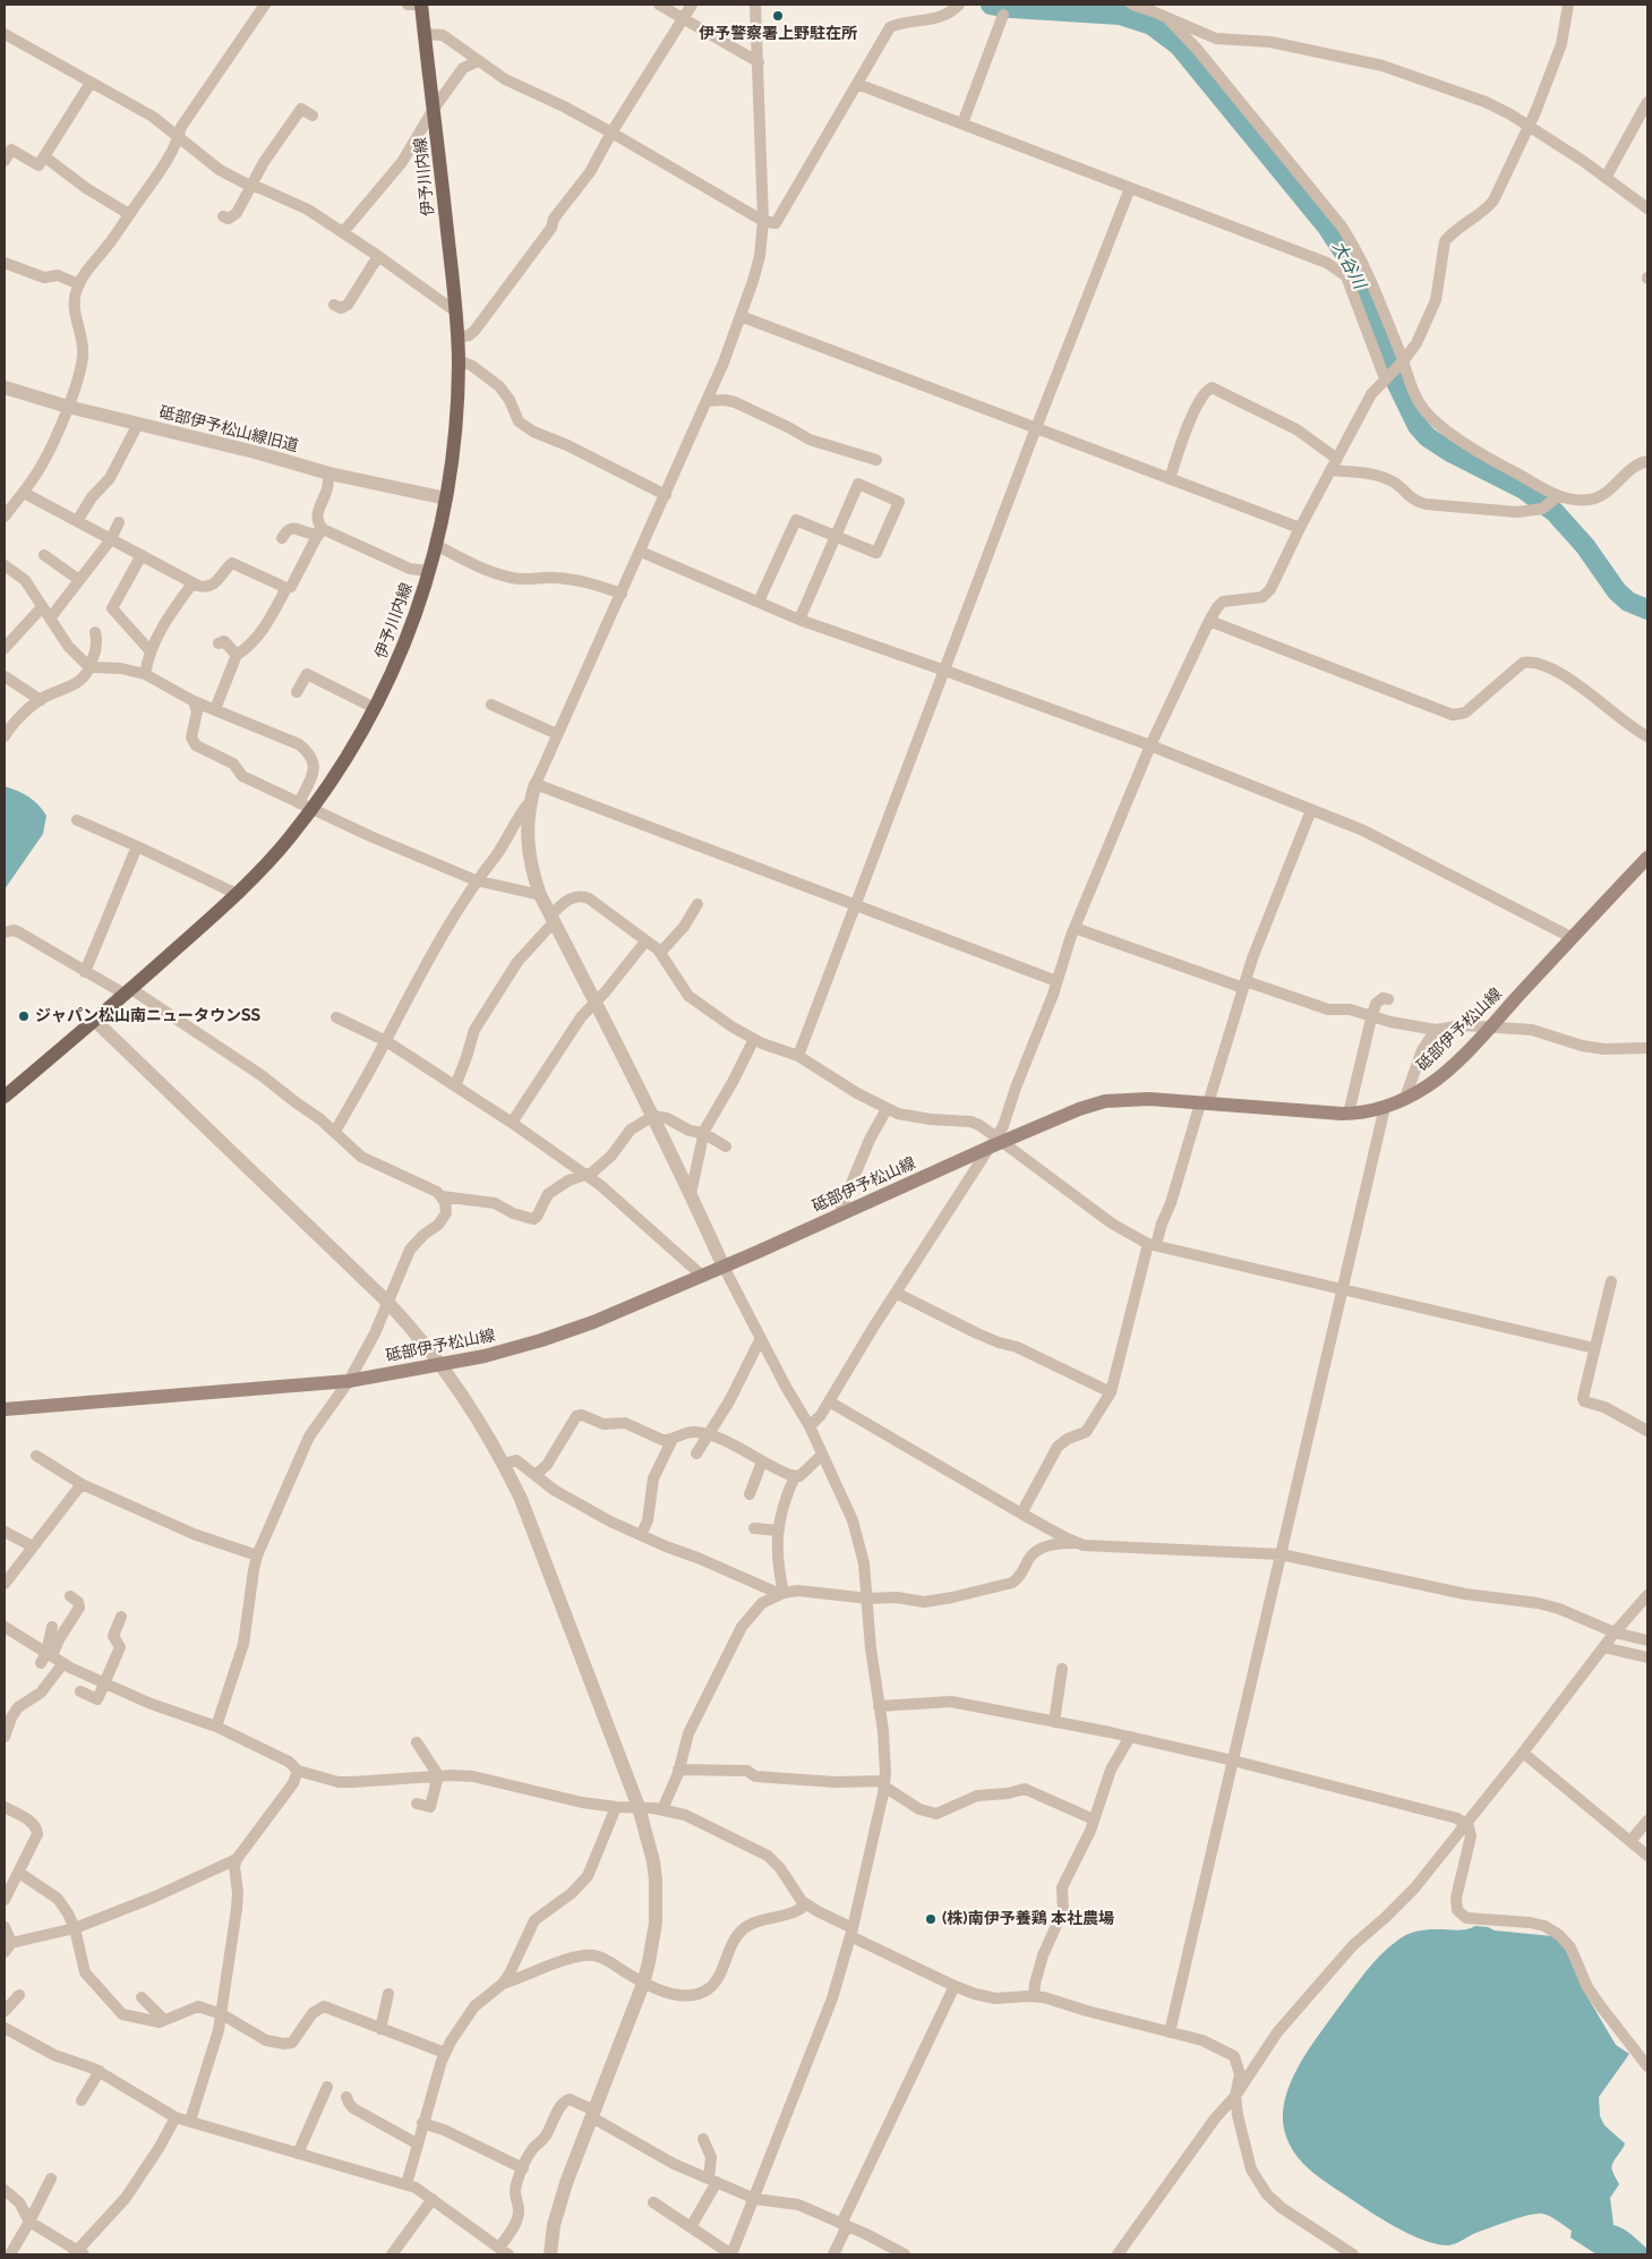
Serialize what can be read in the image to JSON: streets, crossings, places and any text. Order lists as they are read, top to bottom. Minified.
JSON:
{"streets":{"main road":["伊予川内線","砥部伊予松山線"],"street":["砥部伊予松山線旧道"]},"crossings":[["伊予川内線","砥部伊予松山線旧道"]],"water":["大谷川"],"places":["伊予警察署上野駐在所","ジャパン松山南ニュータウンSS","(株)南伊予養鶏 本社農場"]}
